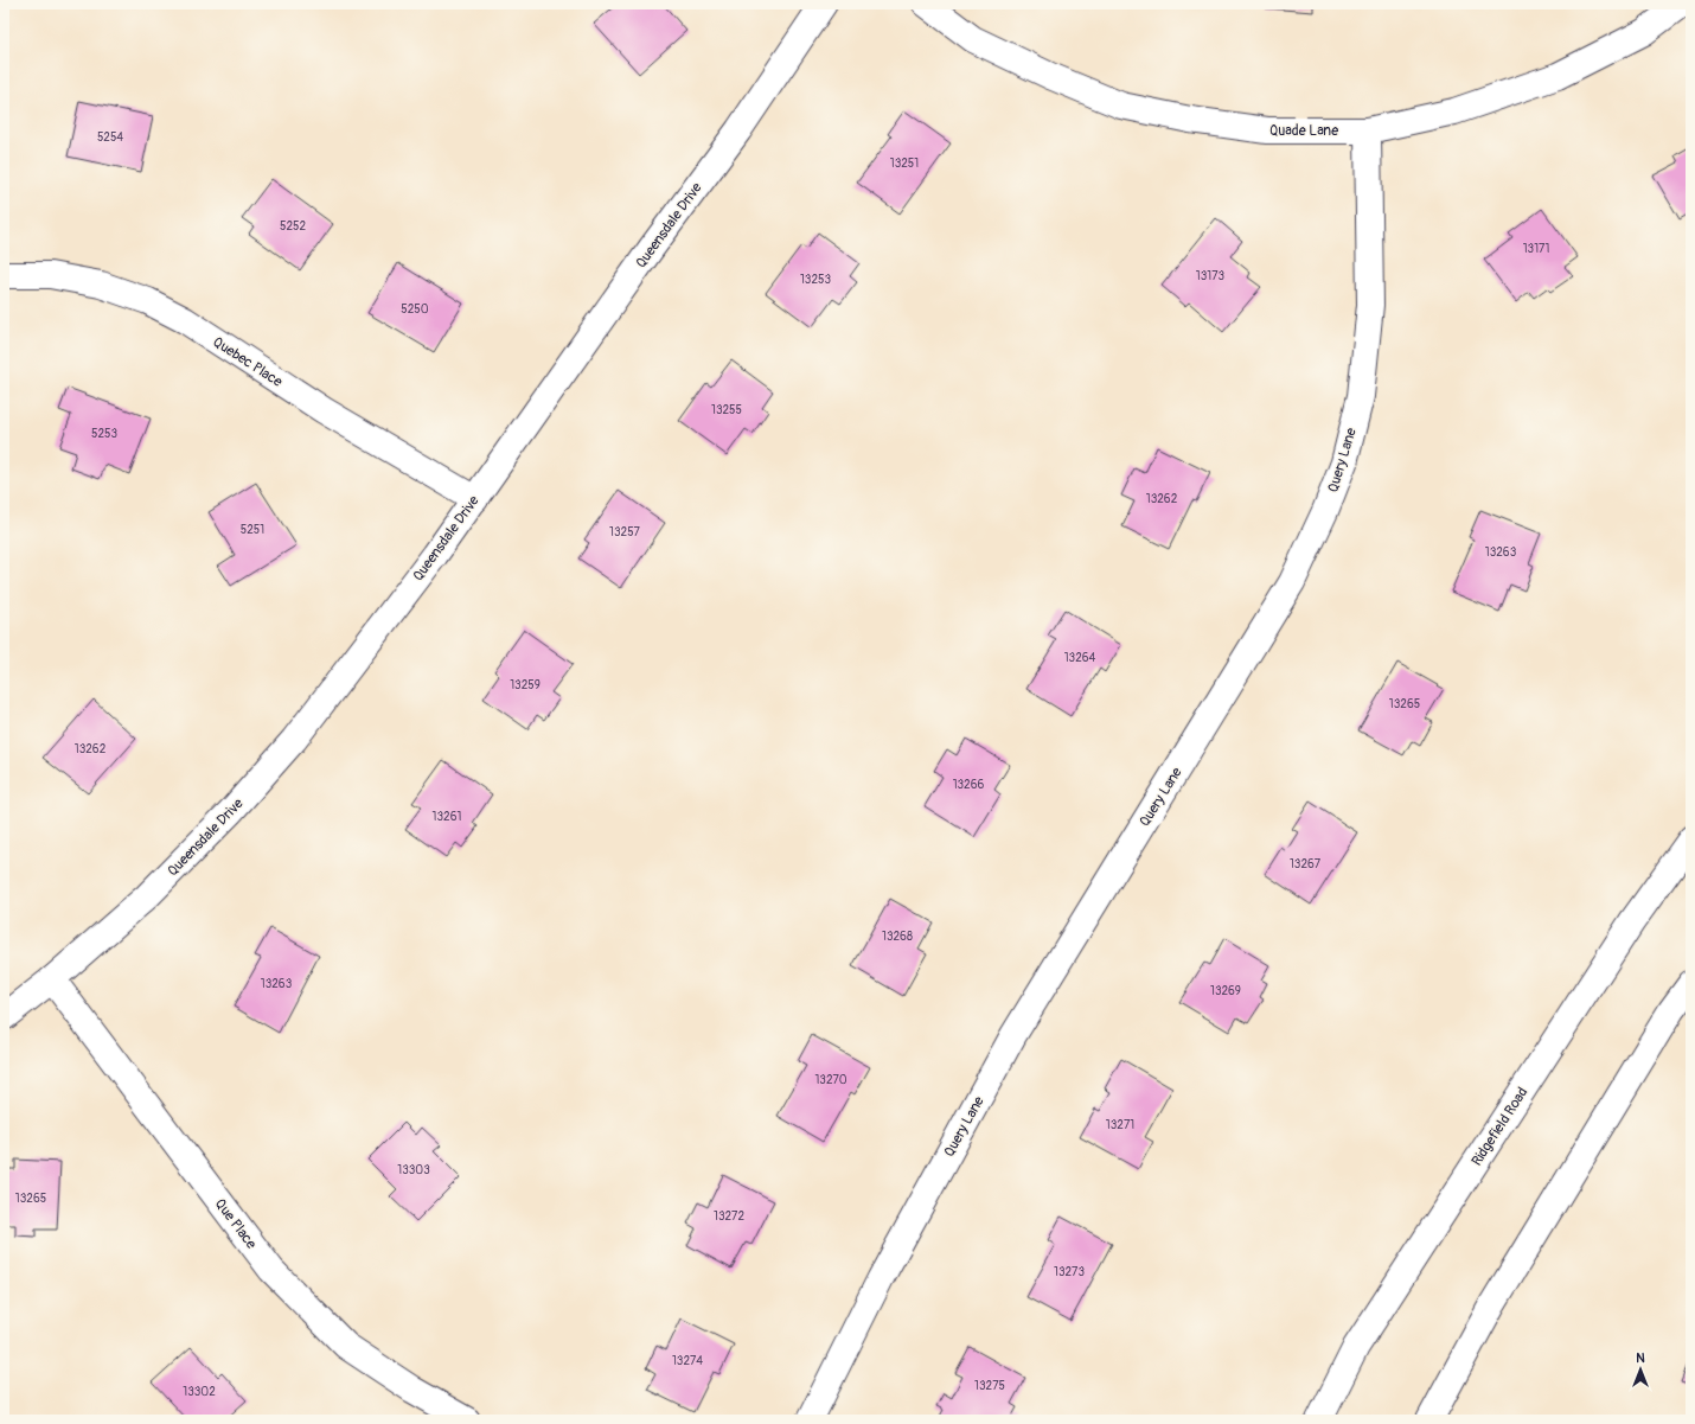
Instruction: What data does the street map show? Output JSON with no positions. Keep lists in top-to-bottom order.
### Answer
{
  "streets": {
    "street": [
      "Quade Lane",
      "Queensdale Drive",
      "Quebec Place",
      "Query Lane",
      "Ridgefield Road",
      "Que Place"
    ]
  },
  "crossings": [
    ["Quade Lane", "Query Lane"],
    ["Queensdale Drive", "Quebec Place"],
    ["Queensdale Drive", "Que Place"]
  ],
  "house_numbers": [
    "5254",
    "13251",
    "5252",
    "13171",
    "13173",
    "13253",
    "5250",
    "13255",
    "5253",
    "13262",
    "5251",
    "13257",
    "13263",
    "13264",
    "13259",
    "13265",
    "13262",
    "13266",
    "13261",
    "13267",
    "13268",
    "13263",
    "13269",
    "13270",
    "13271",
    "13303",
    "13265",
    "13272",
    "13273",
    "13274",
    "13275",
    "13302"
  ],
  "north": "top"
}
